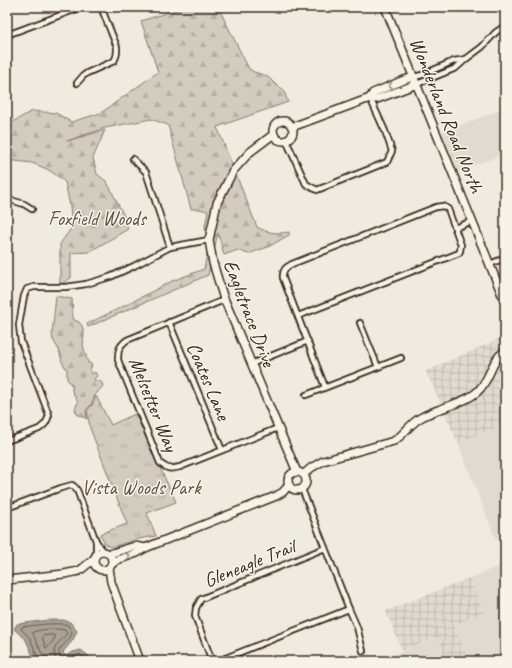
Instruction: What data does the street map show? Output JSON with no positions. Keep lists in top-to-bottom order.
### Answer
{
  "streets": {
    "street": [
      "Wonderland Road North",
      "Eagletrace Drive",
      "Coates Lane",
      "Melsetter Way",
      "Gleneagle Trail"
    ]
  },
  "crossings": [
    ["Eagletrace Drive", "Melsetter Way"],
    ["Coates Lane", "Melsetter Way"]
  ],
  "parks": ["Foxfield Woods", "Vista Woods Park"]
}
